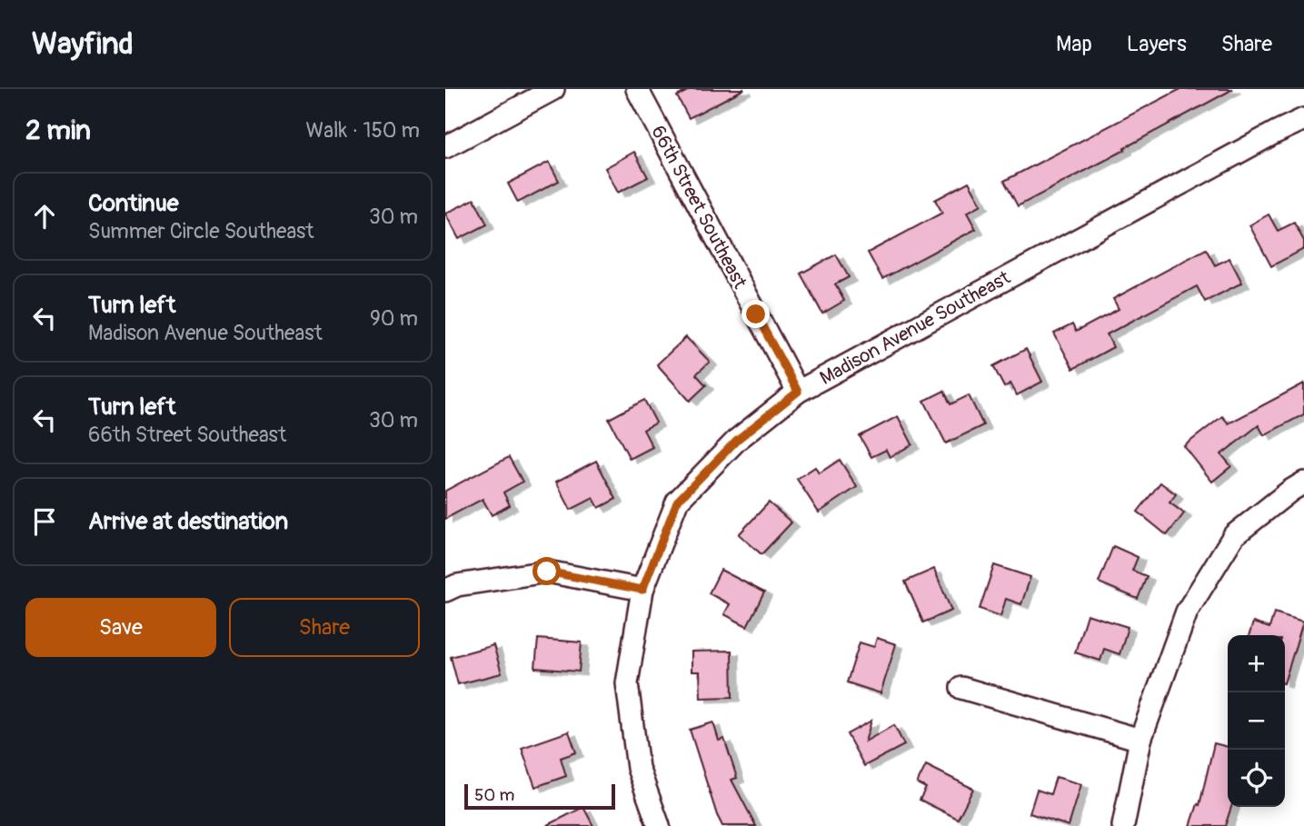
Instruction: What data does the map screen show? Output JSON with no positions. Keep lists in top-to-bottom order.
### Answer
{
  "streets": {
    "street": ["66th Street Southeast", "Madison Avenue Southeast"]
  },
  "crossings": [
    ["66th Street Southeast", "Madison Avenue Southeast"]
  ],
  "scale_bar": "50 m",
  "page": {
    "header": "Wayfind",
    "nav": ["Map", "Layers", "Share"],
    "heading": ["2 min", "Walk · 150 m"],
    "list": [
      ["Continue", "Summer Circle Southeast", "30 m"],
      ["Turn left", "Madison Avenue Southeast", "90 m"],
      ["Turn left", "66th Street Southeast", "30 m"],
      "Arrive at destination"
    ],
    "buttons": ["Save", "Share"],
    "map_buttons": ["+", "−"],
    "scale": "50 m"
  }
}
